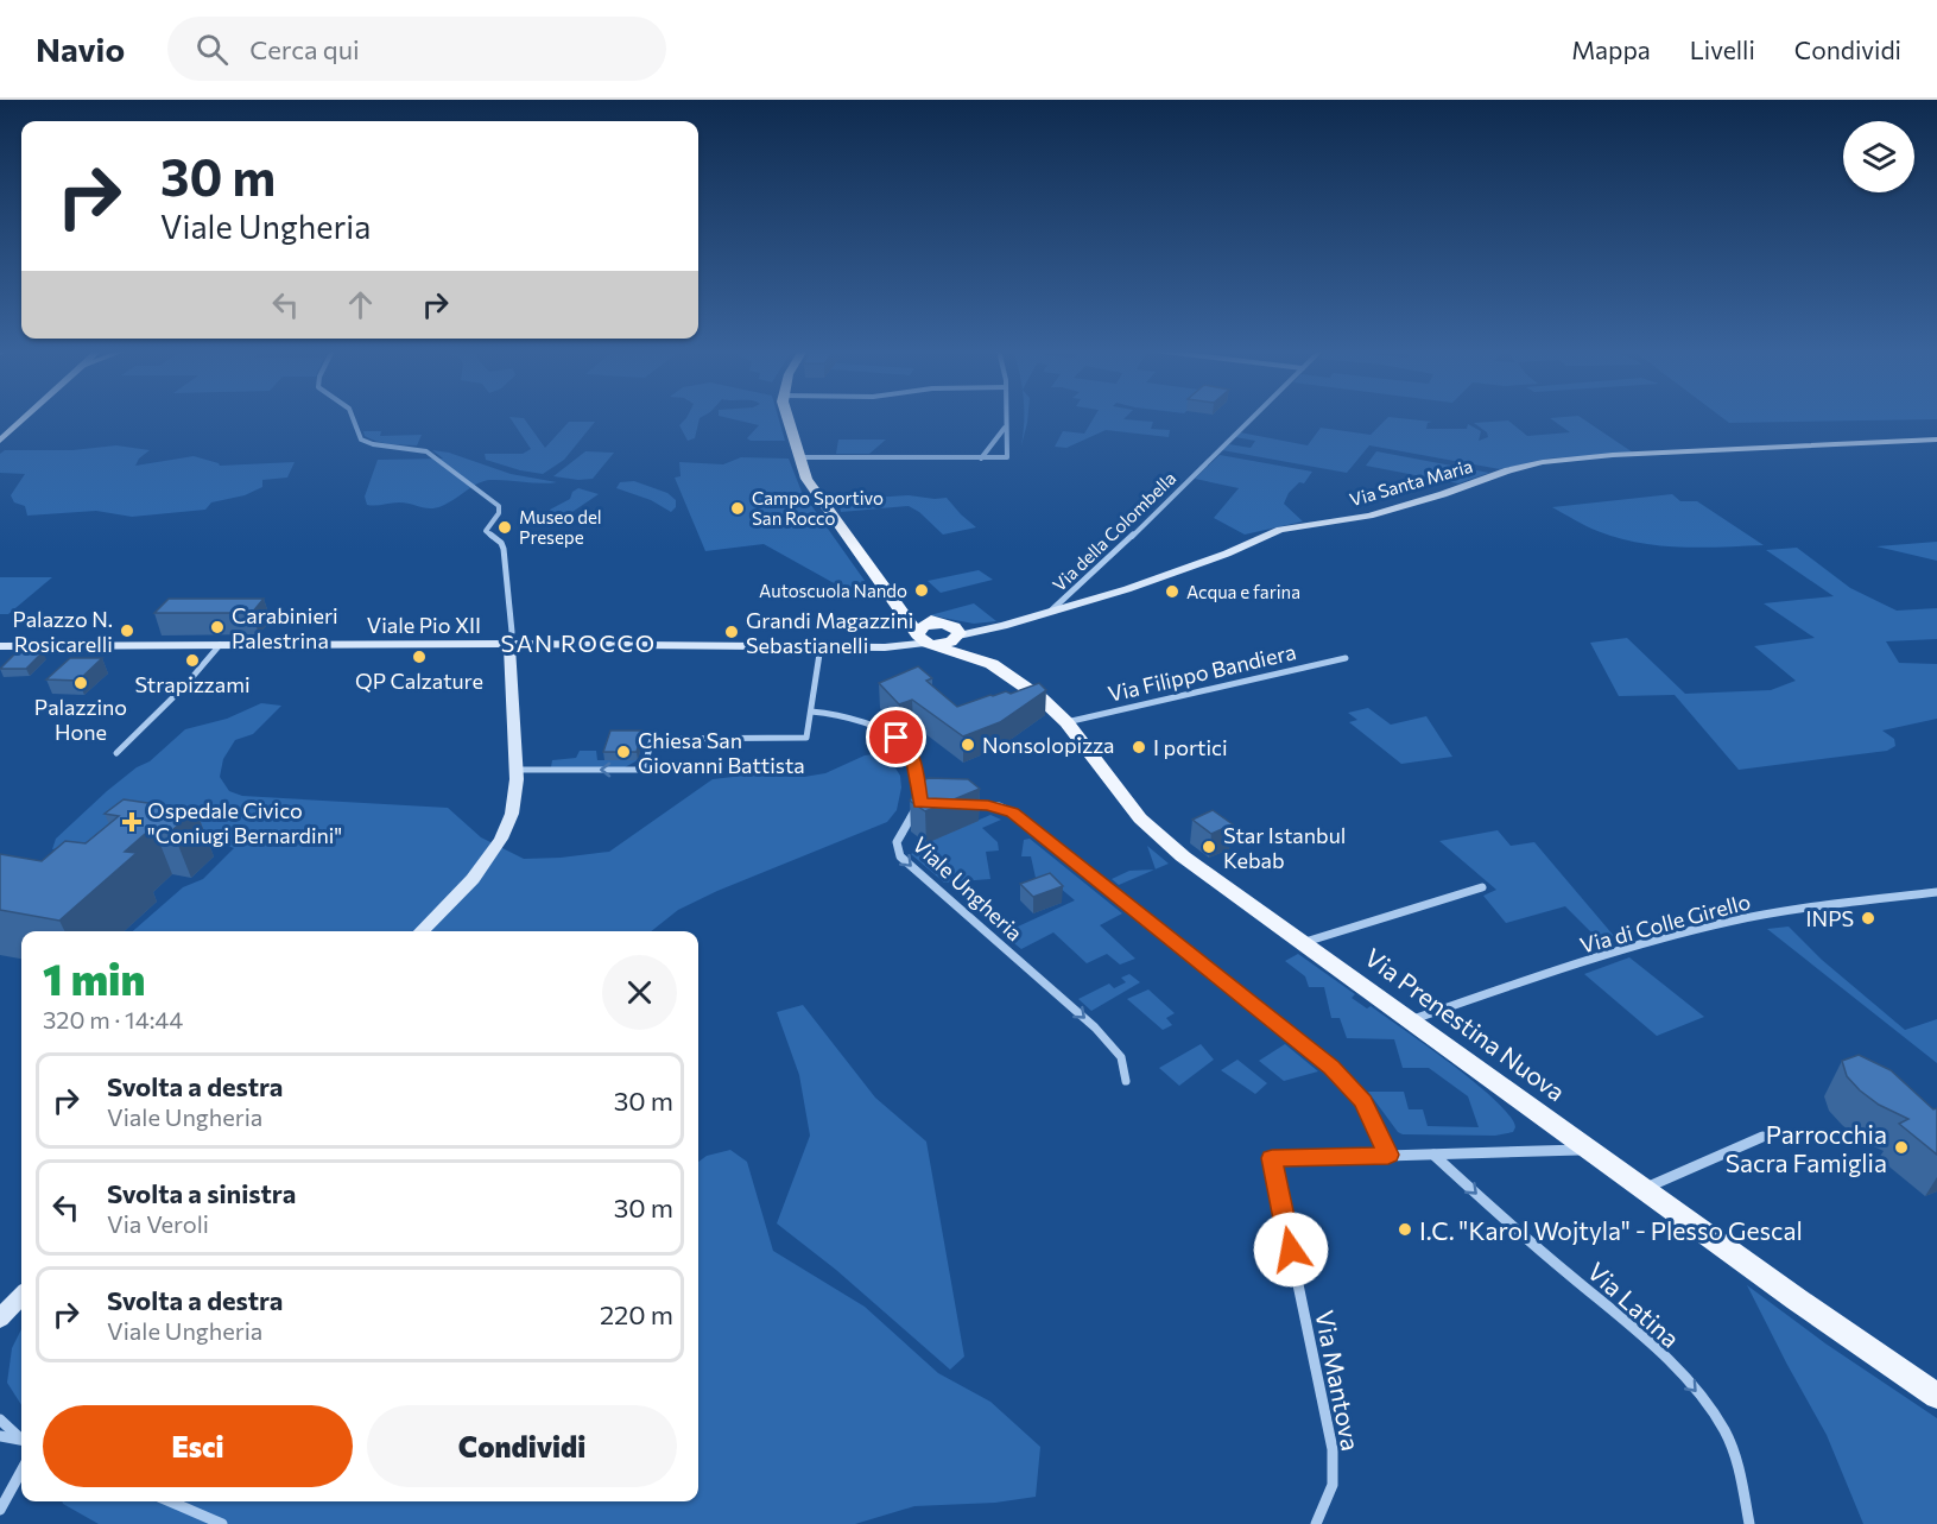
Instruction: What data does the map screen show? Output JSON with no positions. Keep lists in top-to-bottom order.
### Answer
{
  "streets": {
    "main road": ["Via Prenestina Nuova"],
    "street": [
      "Via Santa Maria",
      "Via della Colombella",
      "Viale Pio XII",
      "Via Filippo Bandiera",
      "Viale Ungheria",
      "Via di Colle Girello",
      "Via Latina",
      "Via Mantova"
    ]
  },
  "crossings": [
    ["Via Santa Maria", "Via della Colombella"],
    ["Via Santa Maria", "Via Prenestina Nuova"],
    ["Viale Pio XII", "Via Prenestina Nuova"],
    ["Via Filippo Bandiera", "Via Prenestina Nuova"],
    ["Via di Colle Girello", "Via Prenestina Nuova"]
  ],
  "one_way": ["Viale Ungheria", "Via Latina"],
  "districts": ["SAN ROCCO"],
  "places": {
    "other": [
      "Campo Sportivo San Rocco",
      "Museo del Presepe",
      "Autoscuola Nando",
      "Acqua e farina",
      "Carabinieri Palestrina",
      "Palazzo N. Rosicarelli",
      "Grandi Magazzini Sebastianelli",
      "QP Calzature",
      "Strapizzami",
      "Palazzino Hone",
      "Nonsolopizza",
      "I portici",
      "Chiesa San Giovanni Battista",
      "Star Istanbul Kebab",
      "INPS",
      "Parrocchia Sacra Famiglia",
      "I.C. \"Karol Wojtyla\" - Plesso Gescal"
    ],
    "health": ["Ospedale Civico \"Coniugi Bernardini\""]
  },
  "page": {
    "header": "Navio",
    "search": "Cerca qui",
    "nav": ["Mappa", "Livelli", "Condividi"],
    "turn": ["30 m", "Viale Ungheria"],
    "heading": ["1 min", "320 m · 14:44"],
    "list": [
      {
        "name": "Svolta a destra",
        "note": "Viale Ungheria",
        "value": "30 m"
      },
      {
        "name": "Svolta a sinistra",
        "note": "Via Veroli",
        "value": "30 m"
      },
      {
        "name": "Svolta a destra",
        "note": "Viale Ungheria",
        "value": "220 m"
      }
    ],
    "buttons": ["Esci", "Condividi"]
  }
}
